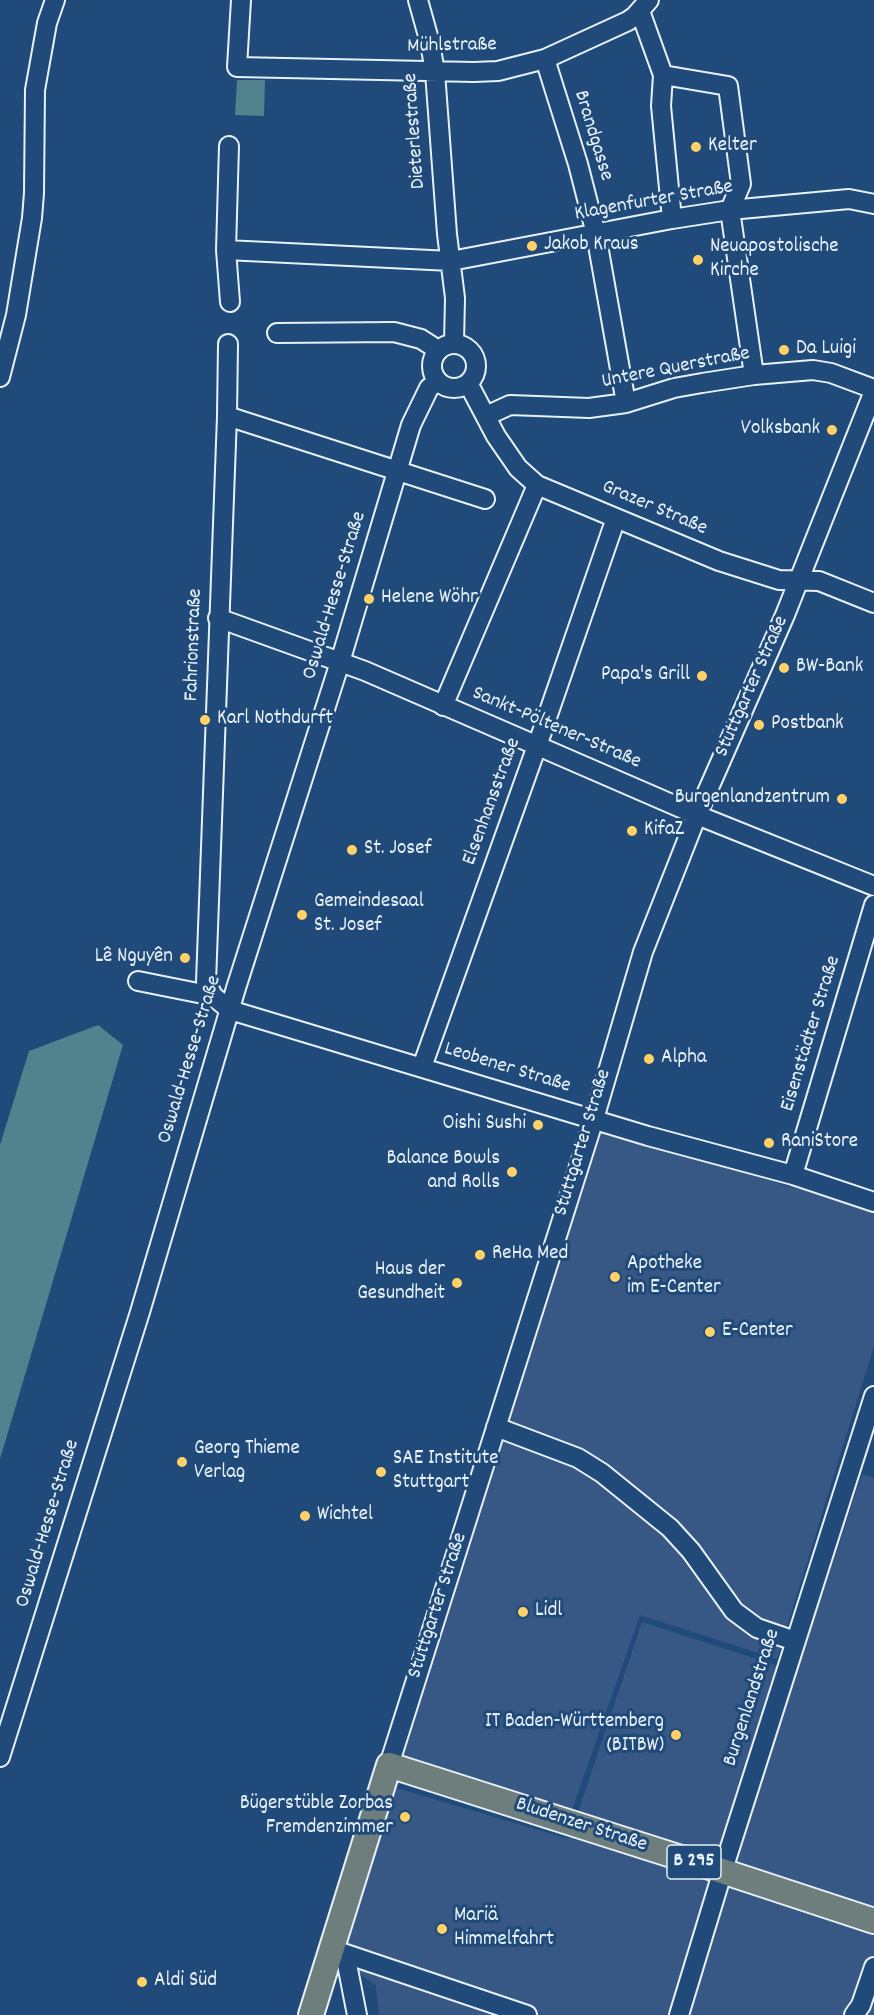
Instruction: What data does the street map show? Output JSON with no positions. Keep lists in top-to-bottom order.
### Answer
{
  "streets": {
    "main road": ["Stuttgarter Straße", "Bludenzer Straße", "B 295"],
    "street": [
      "Mühlstraße",
      "Dieterlestraße",
      "Brandgasse",
      "Klagenfurter Straße",
      "Untere Querstraße",
      "Grazer Straße",
      "Oswald-Hesse-Straße",
      "Fahrionstraße",
      "Sankt-Pöltener-Straße",
      "Elsenhansstraße",
      "Eisenstädter Straße",
      "Leobener Straße",
      "Burgenlandstraße"
    ]
  },
  "crossings": [
    ["Mühlstraße", "Dieterlestraße"],
    ["Mühlstraße", "Brandgasse"],
    ["Dieterlestraße", "Klagenfurter Straße"],
    ["Brandgasse", "Klagenfurter Straße"],
    ["Brandgasse", "Untere Querstraße"],
    ["Untere Querstraße", "Grazer Straße"],
    ["Untere Querstraße", "Stuttgarter Straße"],
    ["Grazer Straße", "Oswald-Hesse-Straße"],
    ["Grazer Straße", "Stuttgarter Straße"],
    ["Grazer Straße", "Elsenhansstraße"],
    ["Oswald-Hesse-Straße", "Sankt-Pöltener-Straße"],
    ["Oswald-Hesse-Straße", "Leobener Straße"],
    ["Fahrionstraße", "Sankt-Pöltener-Straße"],
    ["Stuttgarter Straße", "Sankt-Pöltener-Straße"],
    ["Stuttgarter Straße", "Leobener Straße"],
    ["Stuttgarter Straße", "Bludenzer Straße"],
    ["Sankt-Pöltener-Straße", "Elsenhansstraße"],
    ["Elsenhansstraße", "Leobener Straße"],
    ["Eisenstädter Straße", "Leobener Straße"],
    ["Burgenlandstraße", "Bludenzer Straße"]
  ],
  "places": [
    "Kelter",
    "Jakob Kraus",
    "Neuapostolische Kirche",
    "Da Luigi",
    "Volksbank",
    "Helene Wöhr",
    "BW-Bank",
    "Papa's Grill",
    "Karl Nothdurft",
    "Postbank",
    "Burgenlandzentrum",
    "KifaZ",
    "St. Josef",
    "Gemeindesaal St. Josef",
    "Lê Nguyên",
    "Alpha",
    "Oishi Sushi",
    "RaniStore",
    "Balance Bowls and Rolls",
    "ReHa Med",
    "Apotheke im E-Center",
    "Haus der Gesundheit",
    "E-Center",
    "Georg Thieme Verlag",
    "SAE Institute Stuttgart",
    "Wichtel",
    "Lidl",
    "IT Baden-Württemberg (BITBW)",
    "Bügerstüble Zorbas Fremdenzimmer",
    "Mariä Himmelfahrt",
    "Aldi Süd"
  ]
}
